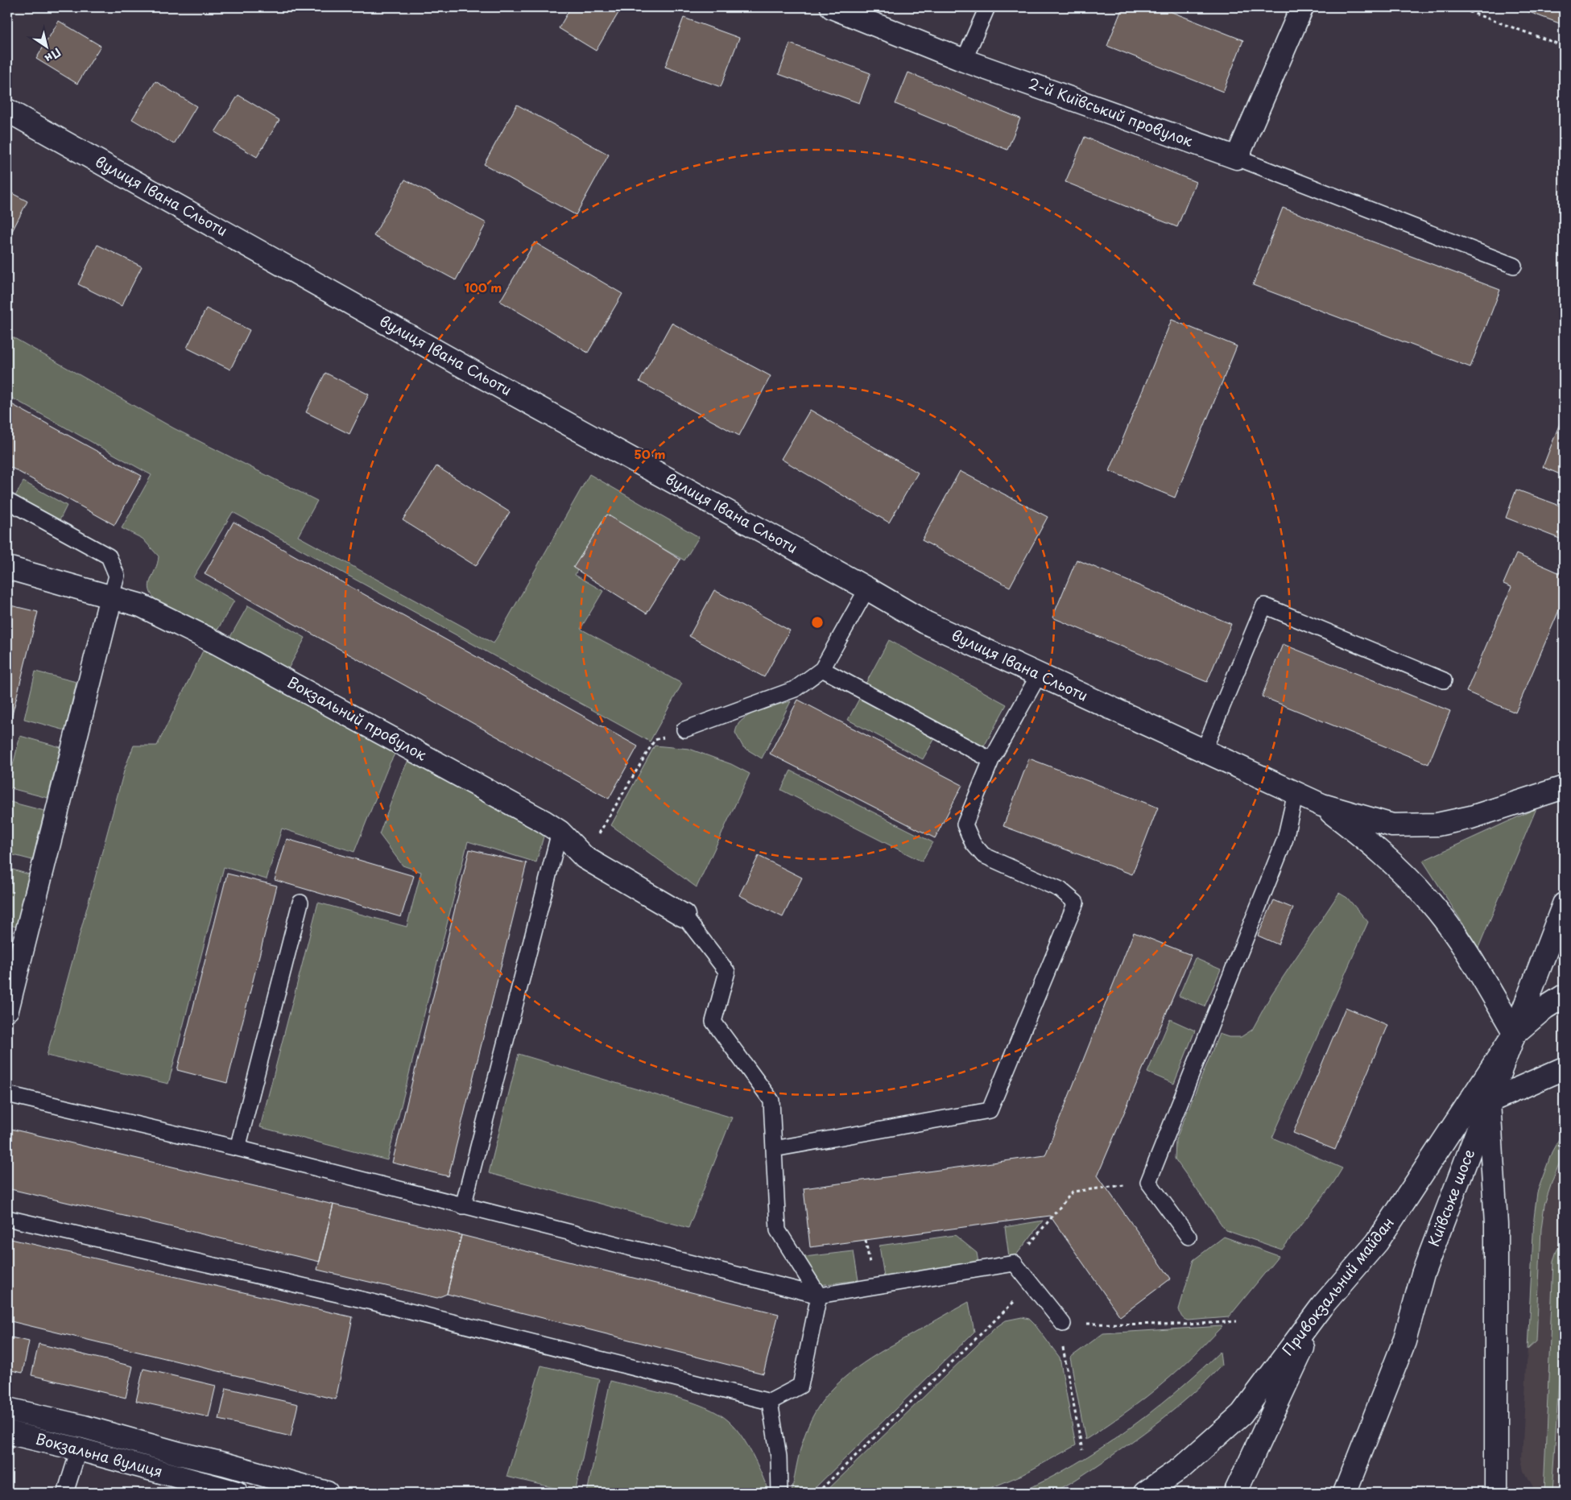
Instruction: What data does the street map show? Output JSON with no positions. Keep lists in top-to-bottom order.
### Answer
{
  "streets": {
    "street": [
      "2-й Київський провулок",
      "вулиця Івана Сльоти",
      "Вокзальний провулок",
      "Київське шосе",
      "Привокзальний майдан",
      "Вокзальна вулиця"
    ]
  },
  "crossings": [
    ["вулиця Івана Сльоти", "Київське шосе"],
    ["вулиця Івана Сльоти", "Привокзальний майдан"],
    ["Київське шосе", "Привокзальний майдан"]
  ],
  "north": "bottom right",
  "rings": ["100 m", "50 m"]
}
